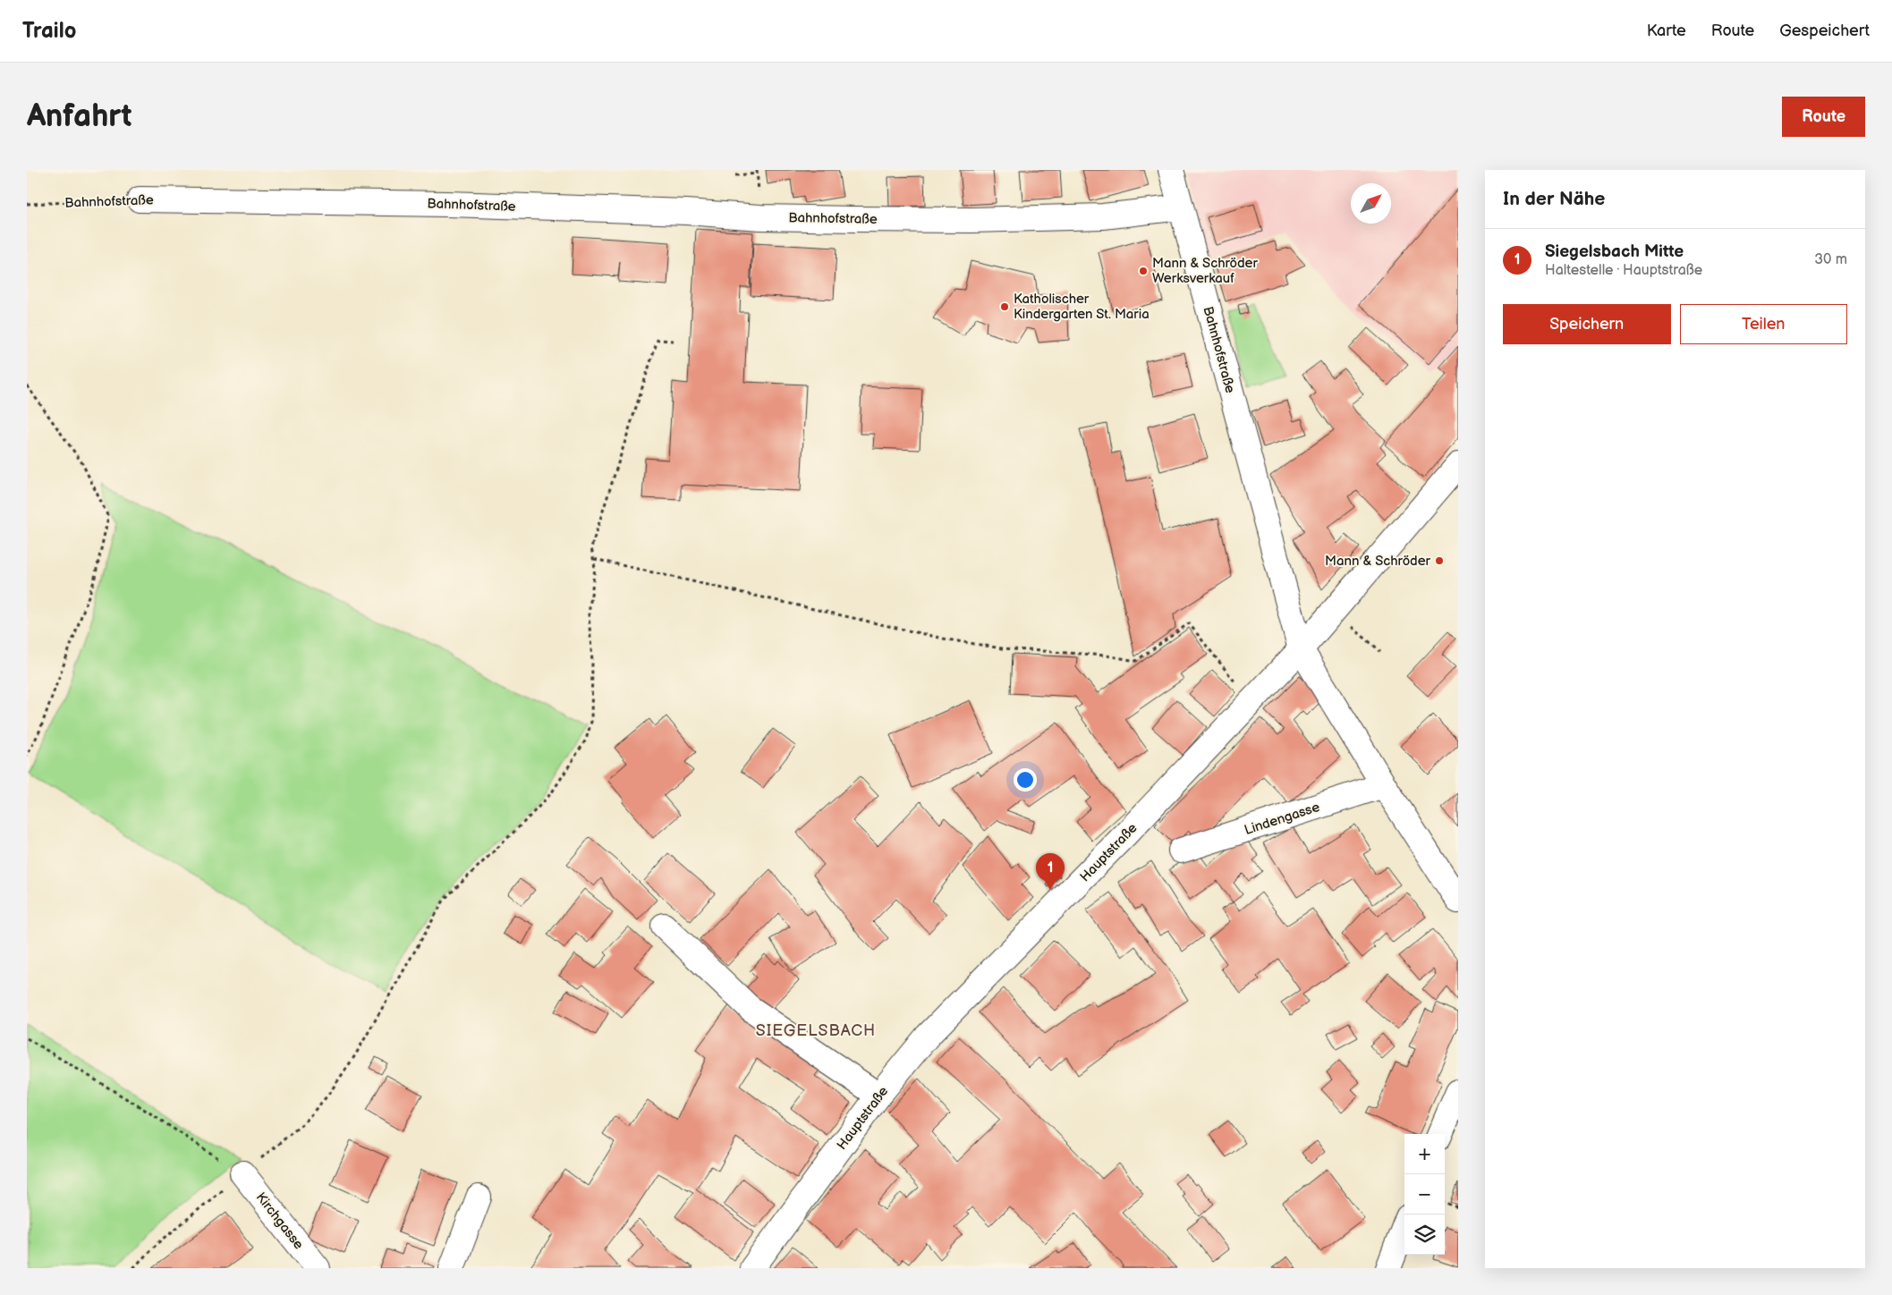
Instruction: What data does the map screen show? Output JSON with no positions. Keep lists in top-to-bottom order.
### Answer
{
  "streets": {
    "street": [
      "Bahnhofstraße",
      "Lindengasse",
      "Hauptstraße",
      "Kirchgasse"
    ]
  },
  "crossings": [
    ["Bahnhofstraße", "Hauptstraße"]
  ],
  "districts": ["SIEGELSBACH"],
  "places": ["Mann & Schröder Werksverkauf", "Katholischer Kindergarten St. Maria", "Mann & Schröder"],
  "north": "top right",
  "page": {
    "header": "Trailo",
    "nav": ["Karte", "Route", "Gespeichert"],
    "buttons": [
      "Route",
      ["Speichern", "Teilen"]
    ],
    "title": "Anfahrt",
    "heading": "In der Nähe",
    "list": [
      {
        "mark": "1",
        "name": "Siegelsbach Mitte",
        "note": "Haltestelle · Hauptstraße",
        "value": "30 m"
      }
    ],
    "pins": "1",
    "map_buttons": ["+", "−"]
  }
}
